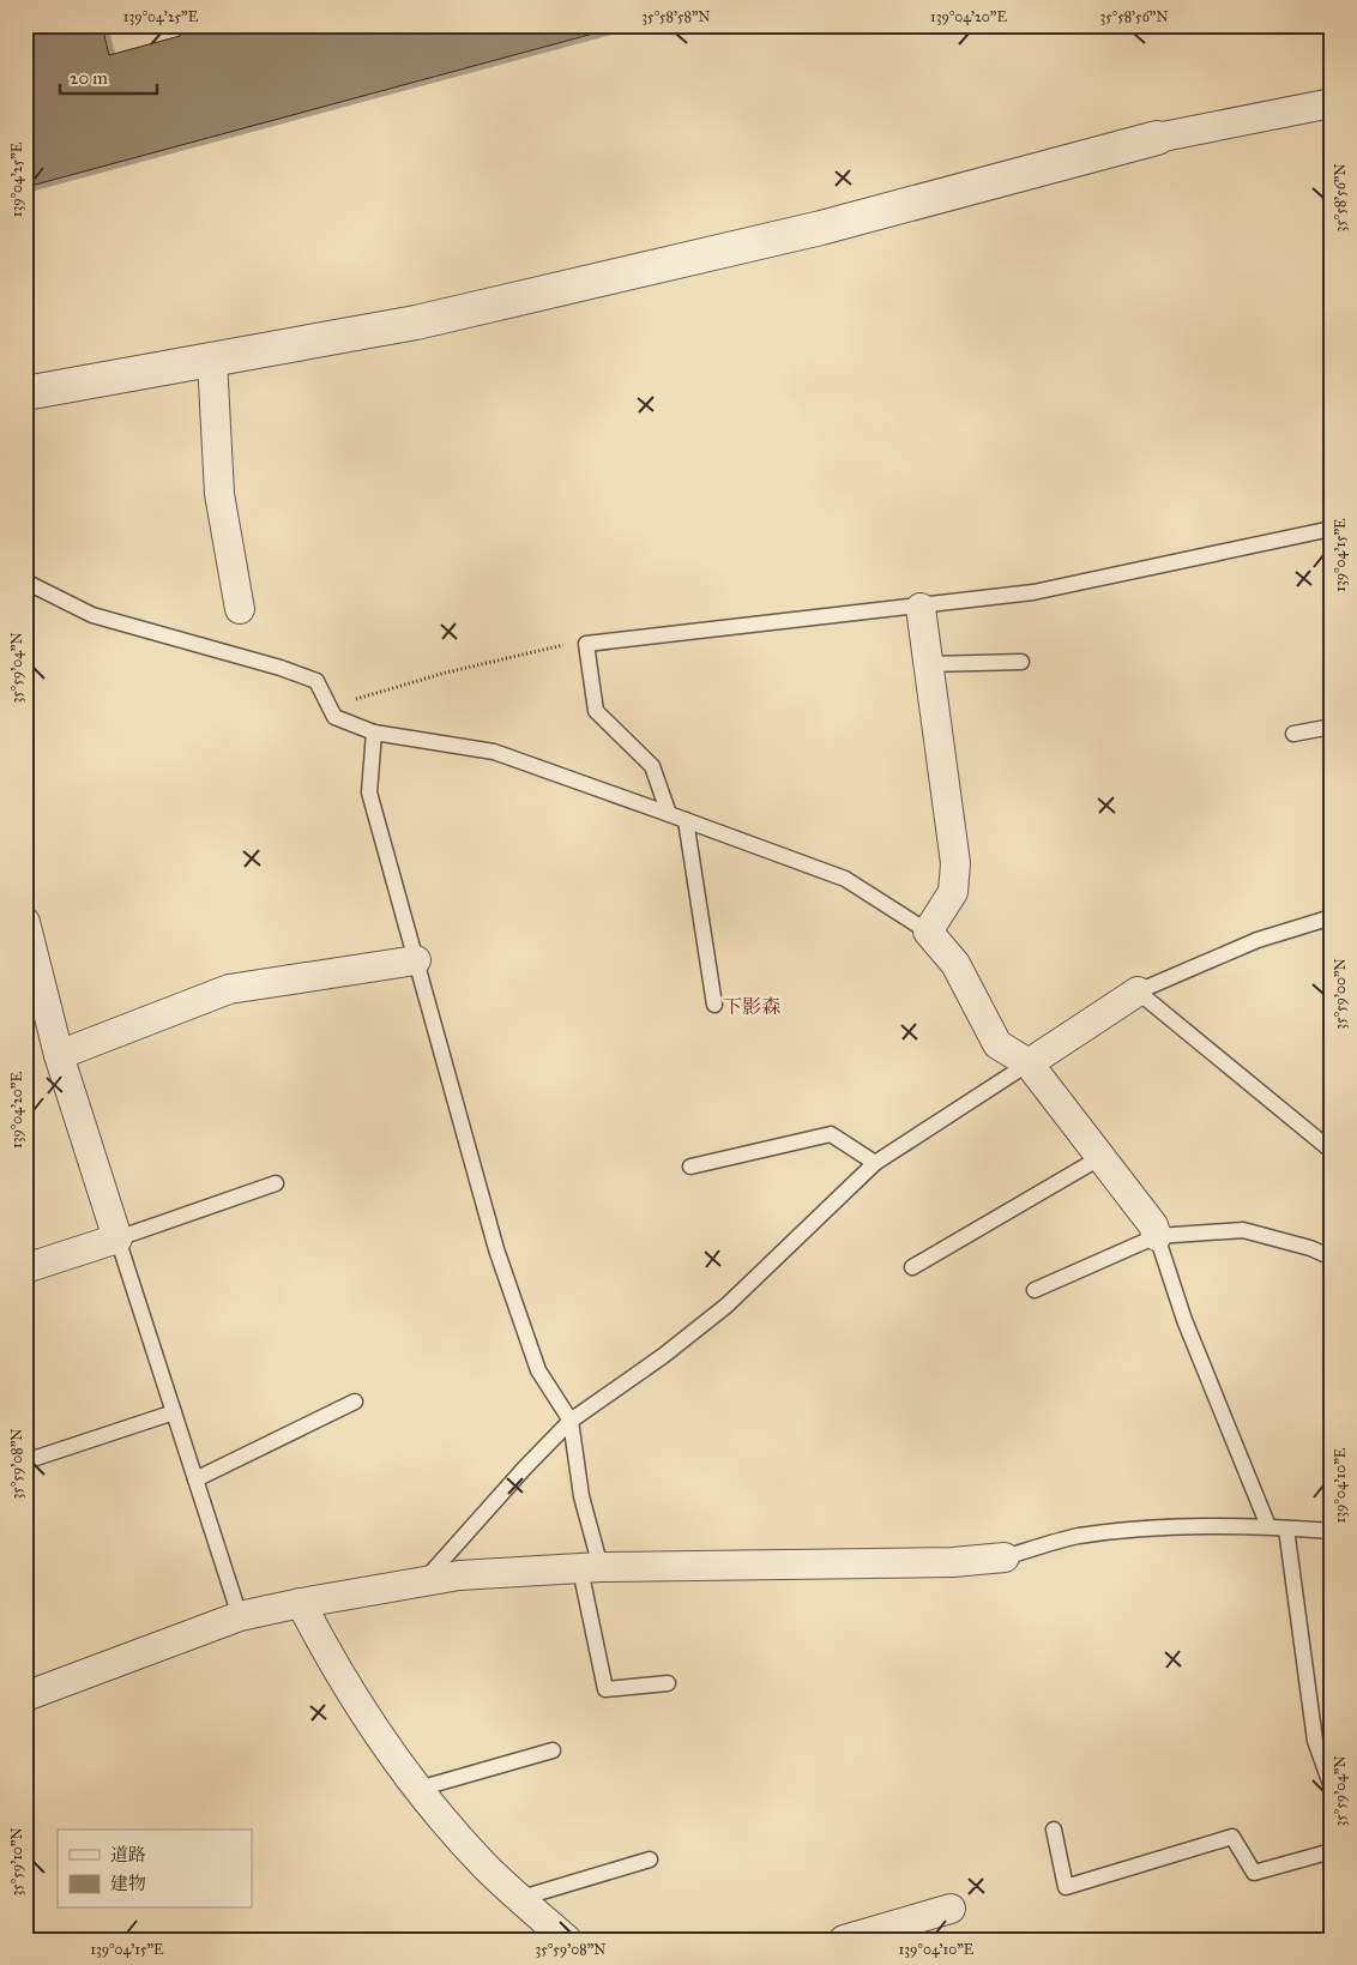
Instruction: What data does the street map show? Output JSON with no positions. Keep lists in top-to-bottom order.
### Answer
{
  "districts": ["下影森"],
  "legend": ["道路", "建物"],
  "scale_bar": "20 m",
  "coordinates": [
    "139°04'25\"E",
    "35°58'58\"N",
    "139°04'20\"E",
    "35°58'56\"N",
    "139°04'15\"E",
    "35°59'04\"N",
    "35°59'00\"N",
    "35°59'08\"N",
    "139°04'10\"E",
    "35°59'10\"N"
  ]
}
